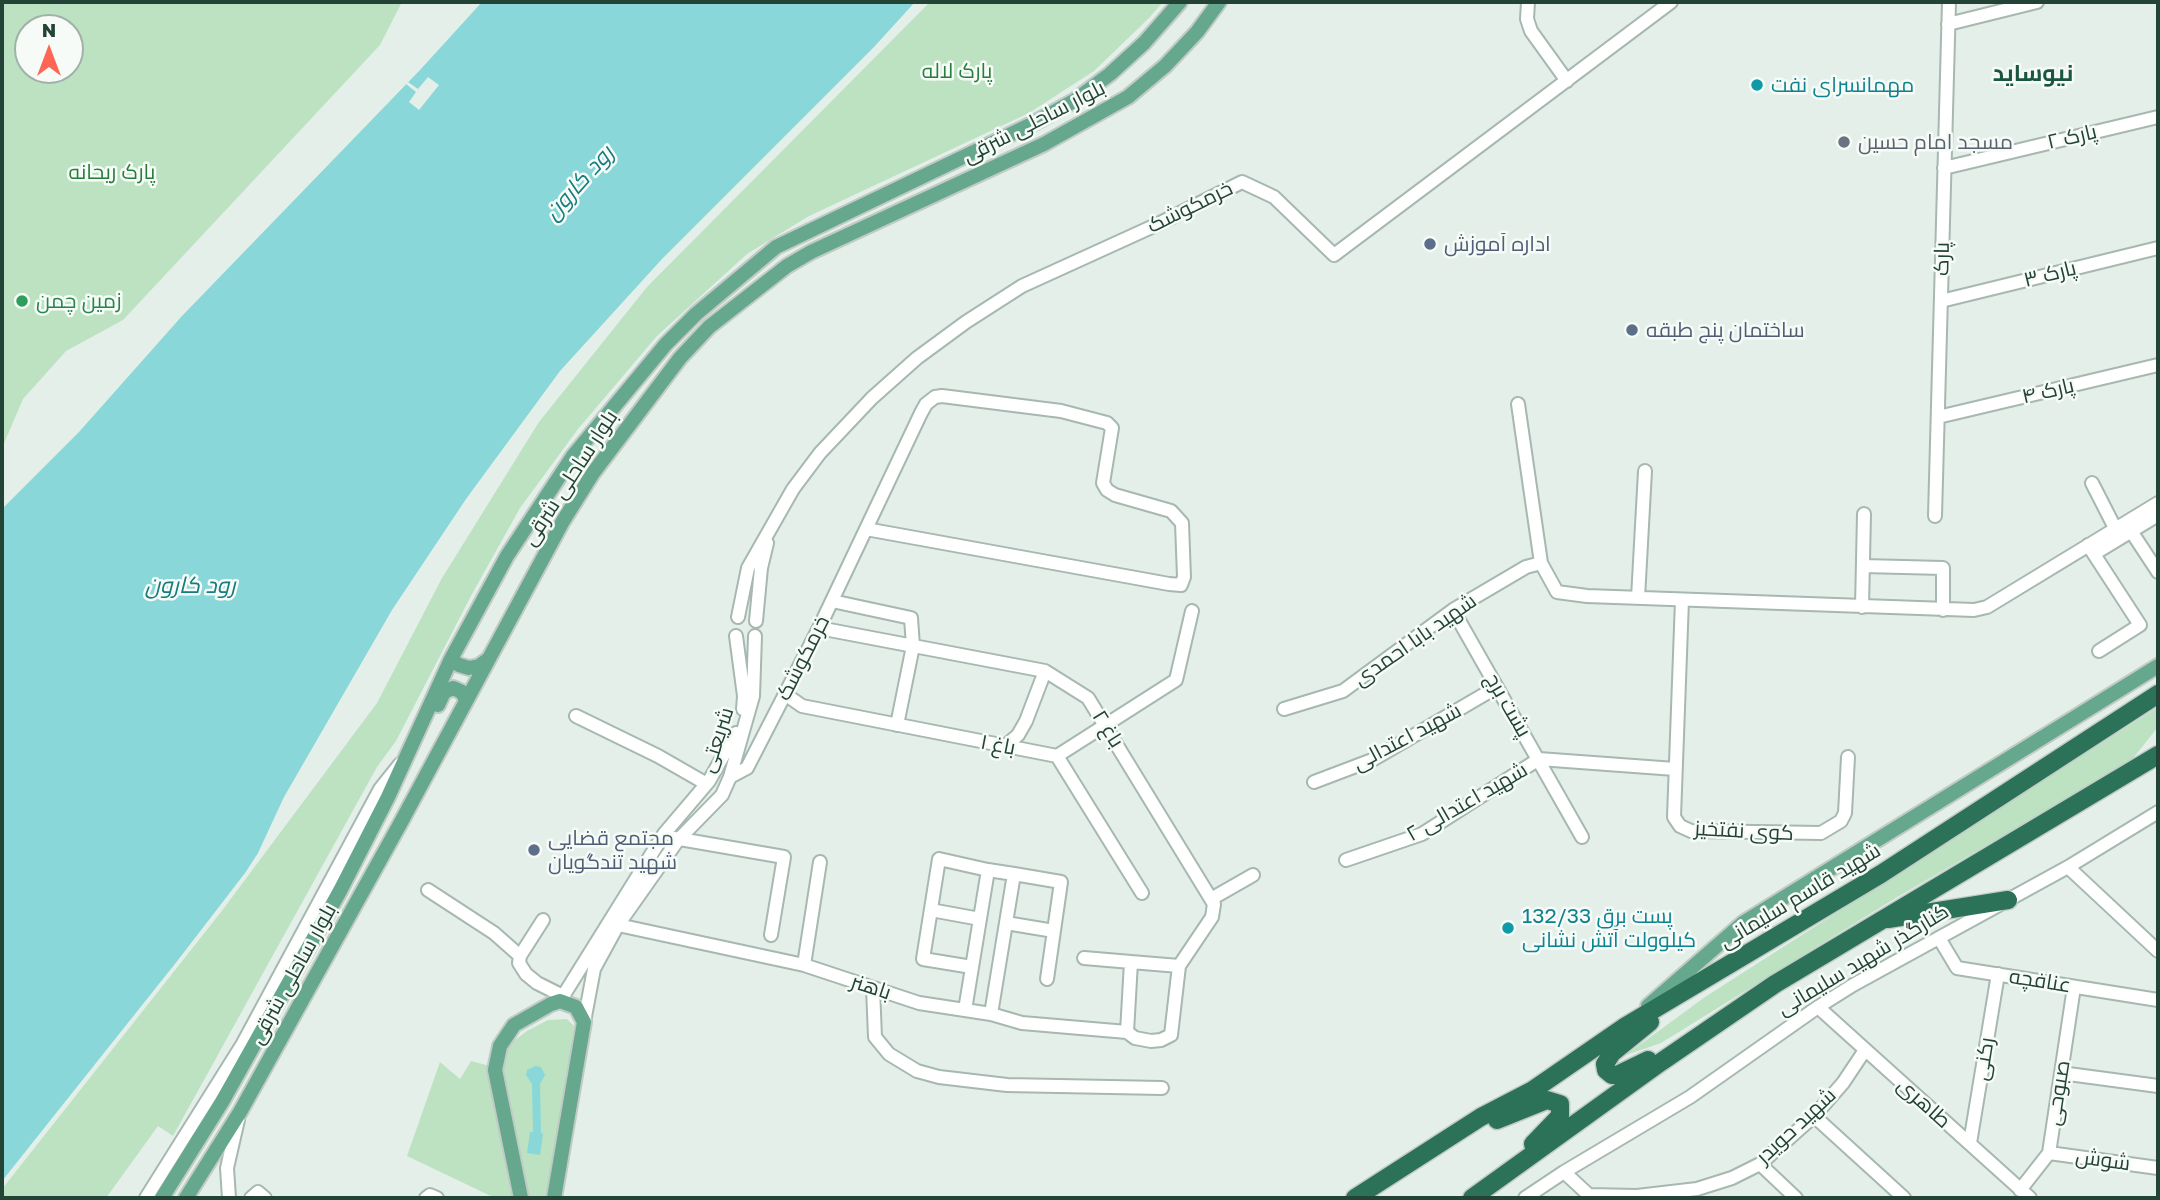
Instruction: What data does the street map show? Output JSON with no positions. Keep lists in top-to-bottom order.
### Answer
{
  "streets": {
    "highway": ["شهید قاسم سلیمانی"],
    "main road": ["بلوار ساحلی شرقی", "شریعتی"],
    "street": [
      "پارک ۲",
      "خرمکوشک",
      "پارک",
      "پارک ۳",
      "پارک ۴",
      "شهید بابا احمدی",
      "پشت برج",
      "باغ ۲",
      "شهید اعتدالی",
      "باغ ۱",
      "شهید اعتدالی ۲",
      "کوی نفتخیز",
      "کنارگذر شهید سلیمانی",
      "عنافچه",
      "باهنر",
      "رکنی",
      "صبوحی",
      "طاهری",
      "شهید حویدر",
      "شوش"
    ]
  },
  "crossings": [
    ["پارک ۲", "پارک"],
    ["خرمکوشک", "باغ ۲"],
    ["خرمکوشک", "شریعتی"],
    ["خرمکوشک", "باغ ۱"],
    ["پارک", "پارک ۳"],
    ["پارک", "پارک ۴"],
    ["شهید بابا احمدی", "پشت برج"],
    ["پشت برج", "شهید اعتدالی"],
    ["پشت برج", "شهید اعتدالی ۲"],
    ["شریعتی", "باهنر"],
    ["شهید اعتدالی ۲", "کوی نفتخیز"],
    ["کنارگذر شهید سلیمانی", "عنافچه"],
    ["کنارگذر شهید سلیمانی", "طاهری"],
    ["عنافچه", "رکنی"],
    ["عنافچه", "صبوحی"],
    ["رکنی", "طاهری"],
    ["صبوحی", "طاهری"],
    ["صبوحی", "شوش"],
    ["طاهری", "شهید حویدر"]
  ],
  "districts": ["نیوساید"],
  "water": ["رود کارون"],
  "parks": ["پارک لاله", "پارک ریحانه"],
  "places": [
    "مهمانسرای نفت",
    "مسجد امام حسین",
    "اداره آموزش",
    "زمین چمن",
    "ساختمان پنج طبقه",
    "مجتمع قضایی شهید تندگویان",
    "پست برق 132/33 کیلوولت آتش نشانی"
  ],
  "north": "top"
}
